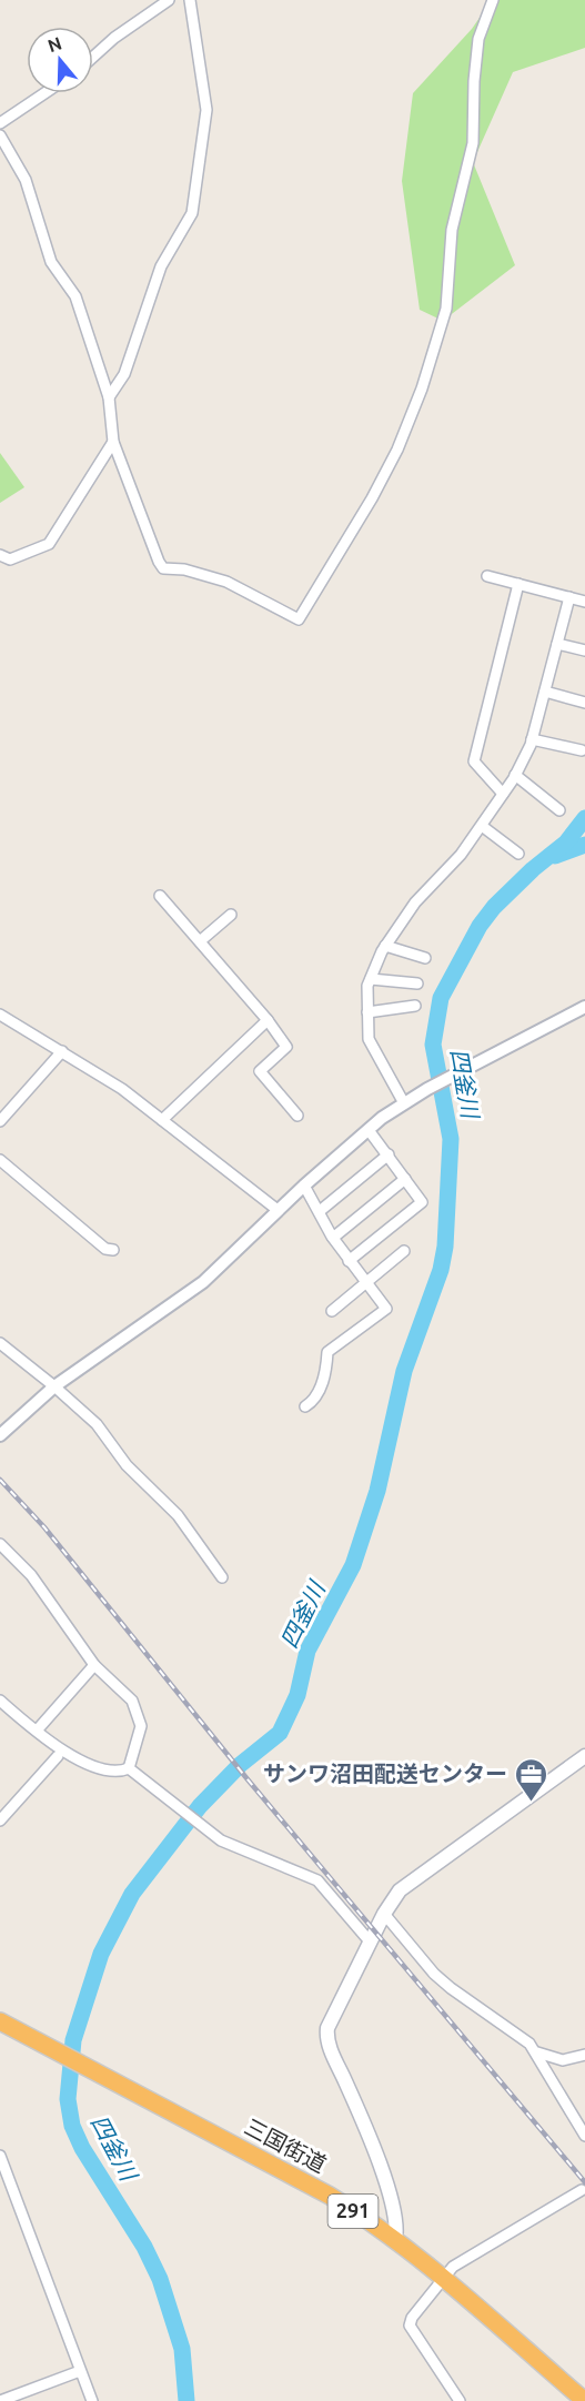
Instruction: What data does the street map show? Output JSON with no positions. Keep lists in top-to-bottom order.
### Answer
{
  "streets": {
    "highway": ["三国街道", "291"]
  },
  "water": ["四釜川"],
  "places": {
    "office": ["サンワ沼田配送センター"]
  },
  "north": "top"
}
